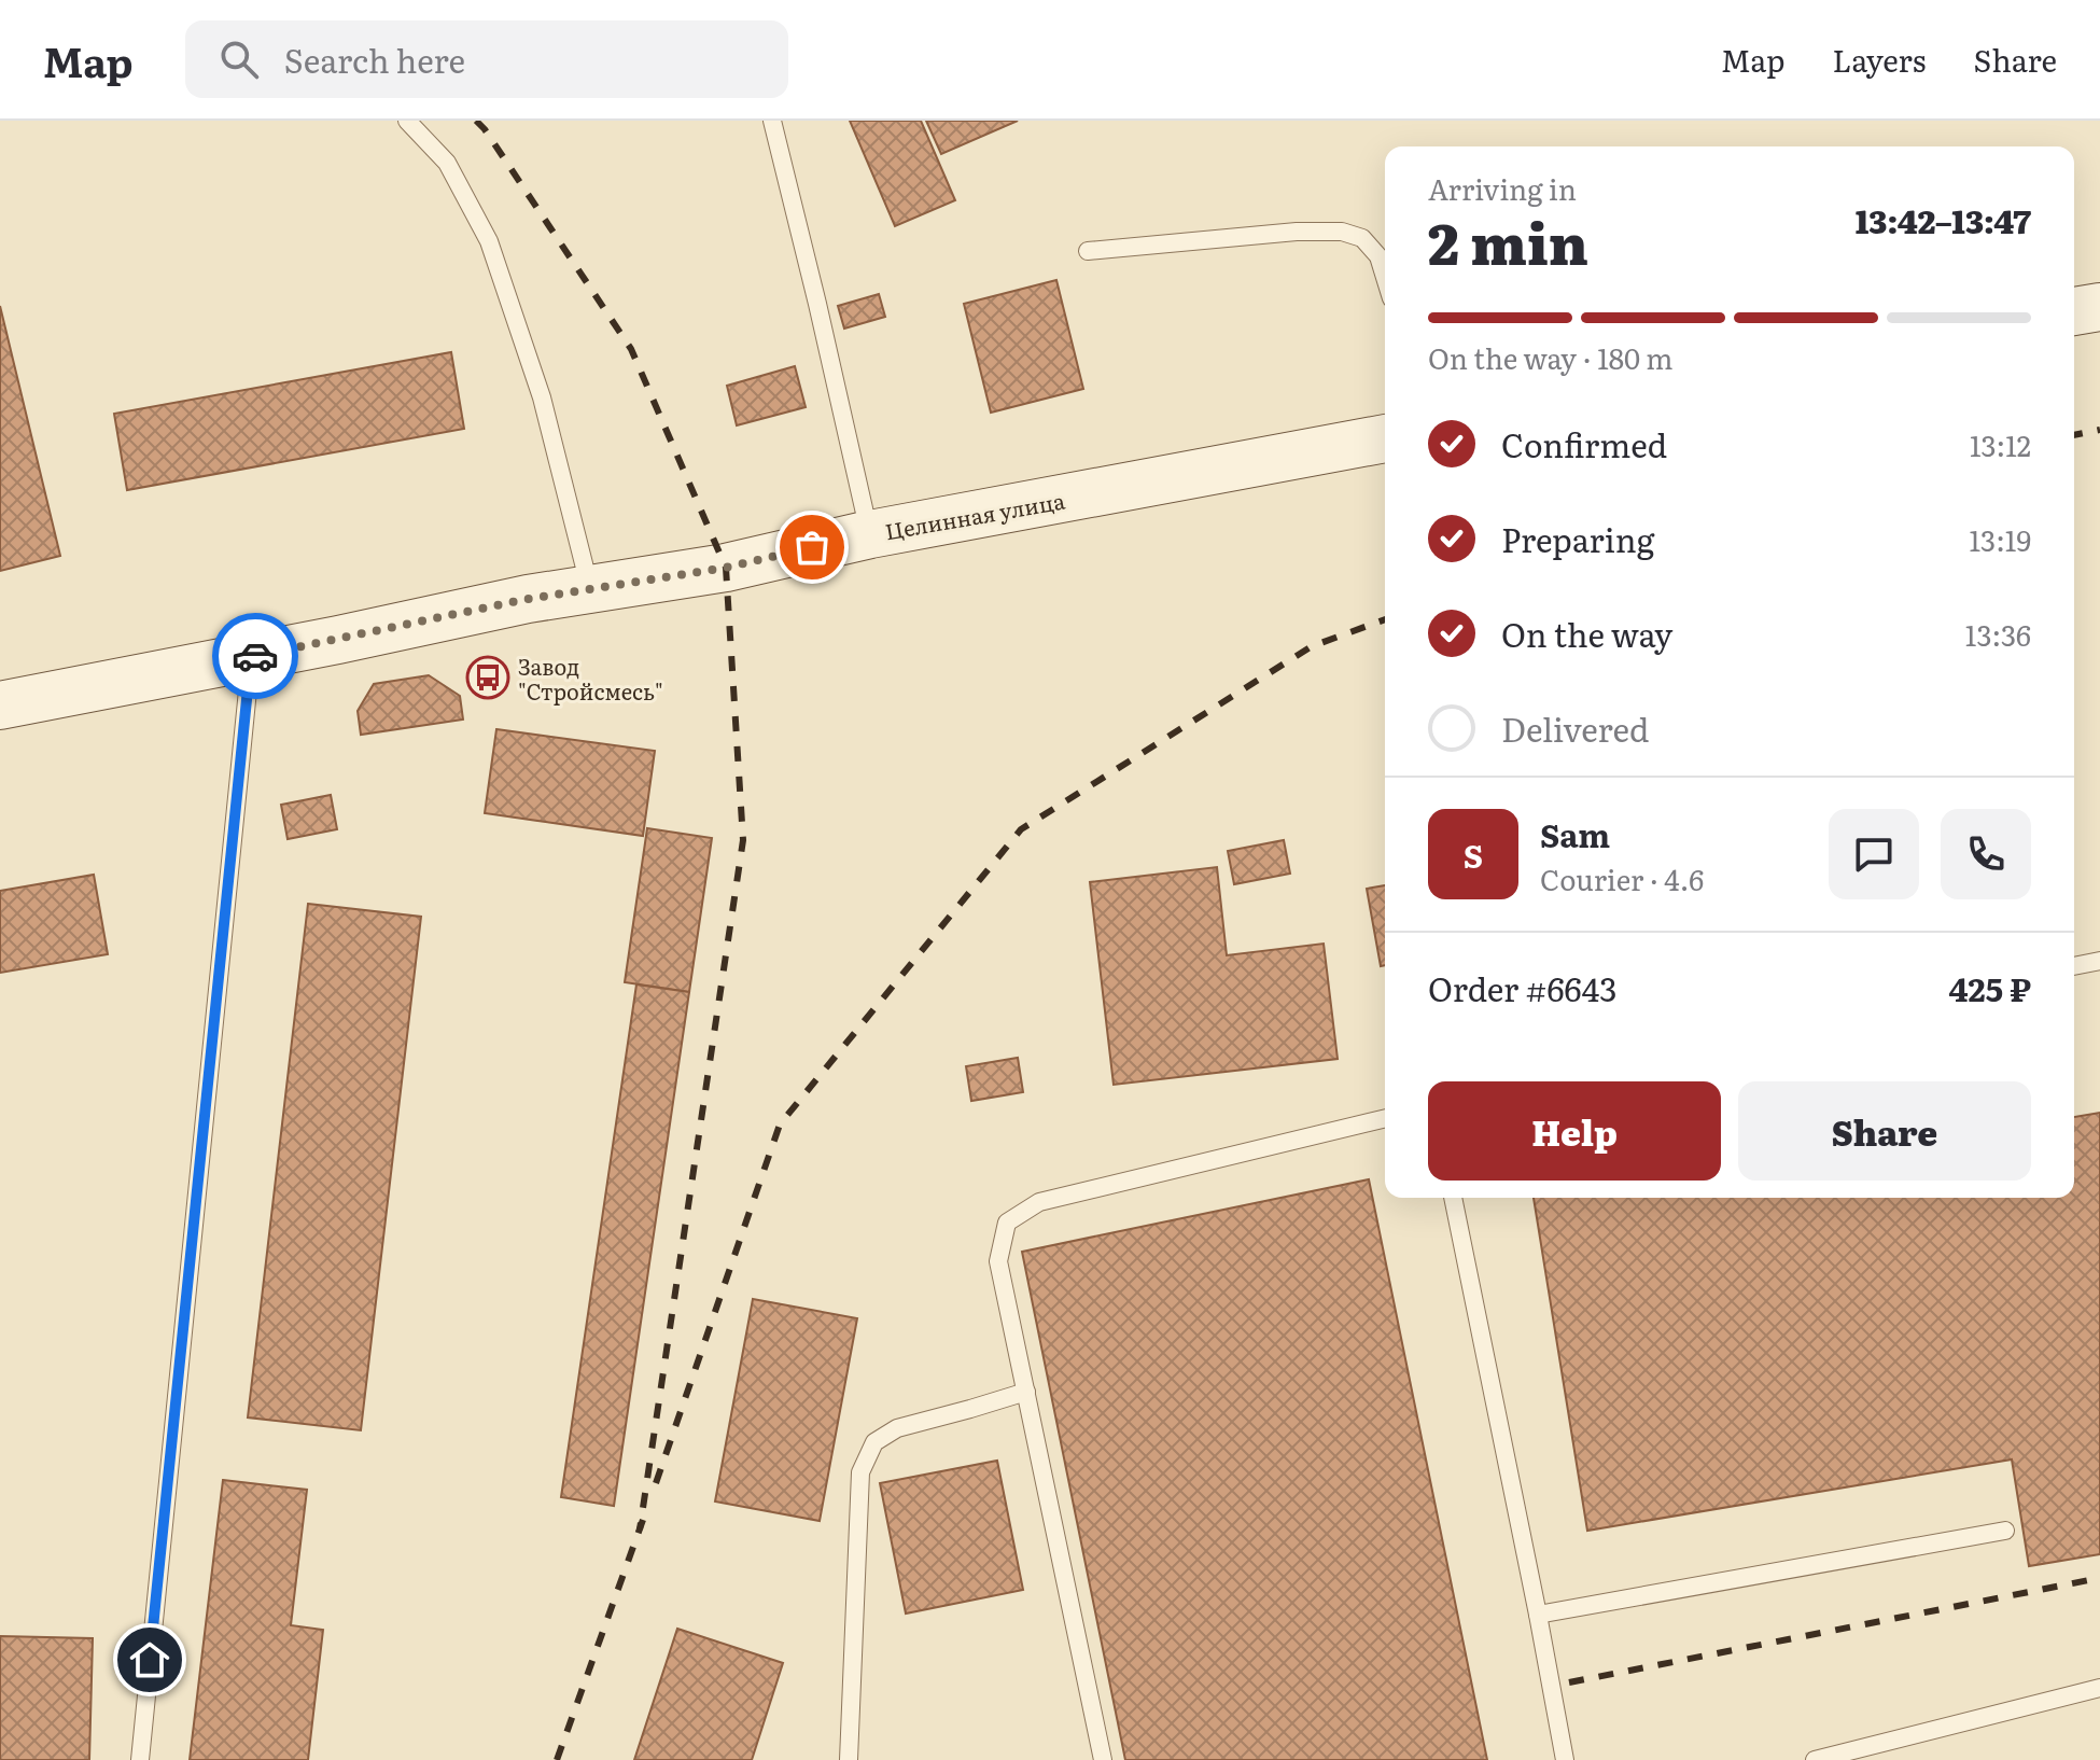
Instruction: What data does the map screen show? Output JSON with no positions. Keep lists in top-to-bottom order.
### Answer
{
  "streets": {
    "street": ["Целинная улица"]
  },
  "places": {
    "bus stop": ["Завод \"Стройсмесь\""]
  },
  "page": {
    "header": "Map",
    "search": "Search here",
    "nav": ["Map", "Layers", "Share"],
    "heading": ["2 min", "Arriving in", "13:42–13:47"],
    "panel": [
      "Sam",
      "Courier · 4.6",
      "Order #6643",
      "425 ₽"
    ],
    "bar": "On the way · 180 m",
    "list": [
      ["Confirmed", "13:12"],
      ["Preparing", "13:19"],
      ["On the way", "13:36"],
      "Delivered"
    ],
    "round": "S",
    "buttons": ["Help", "Share"]
  }
}
